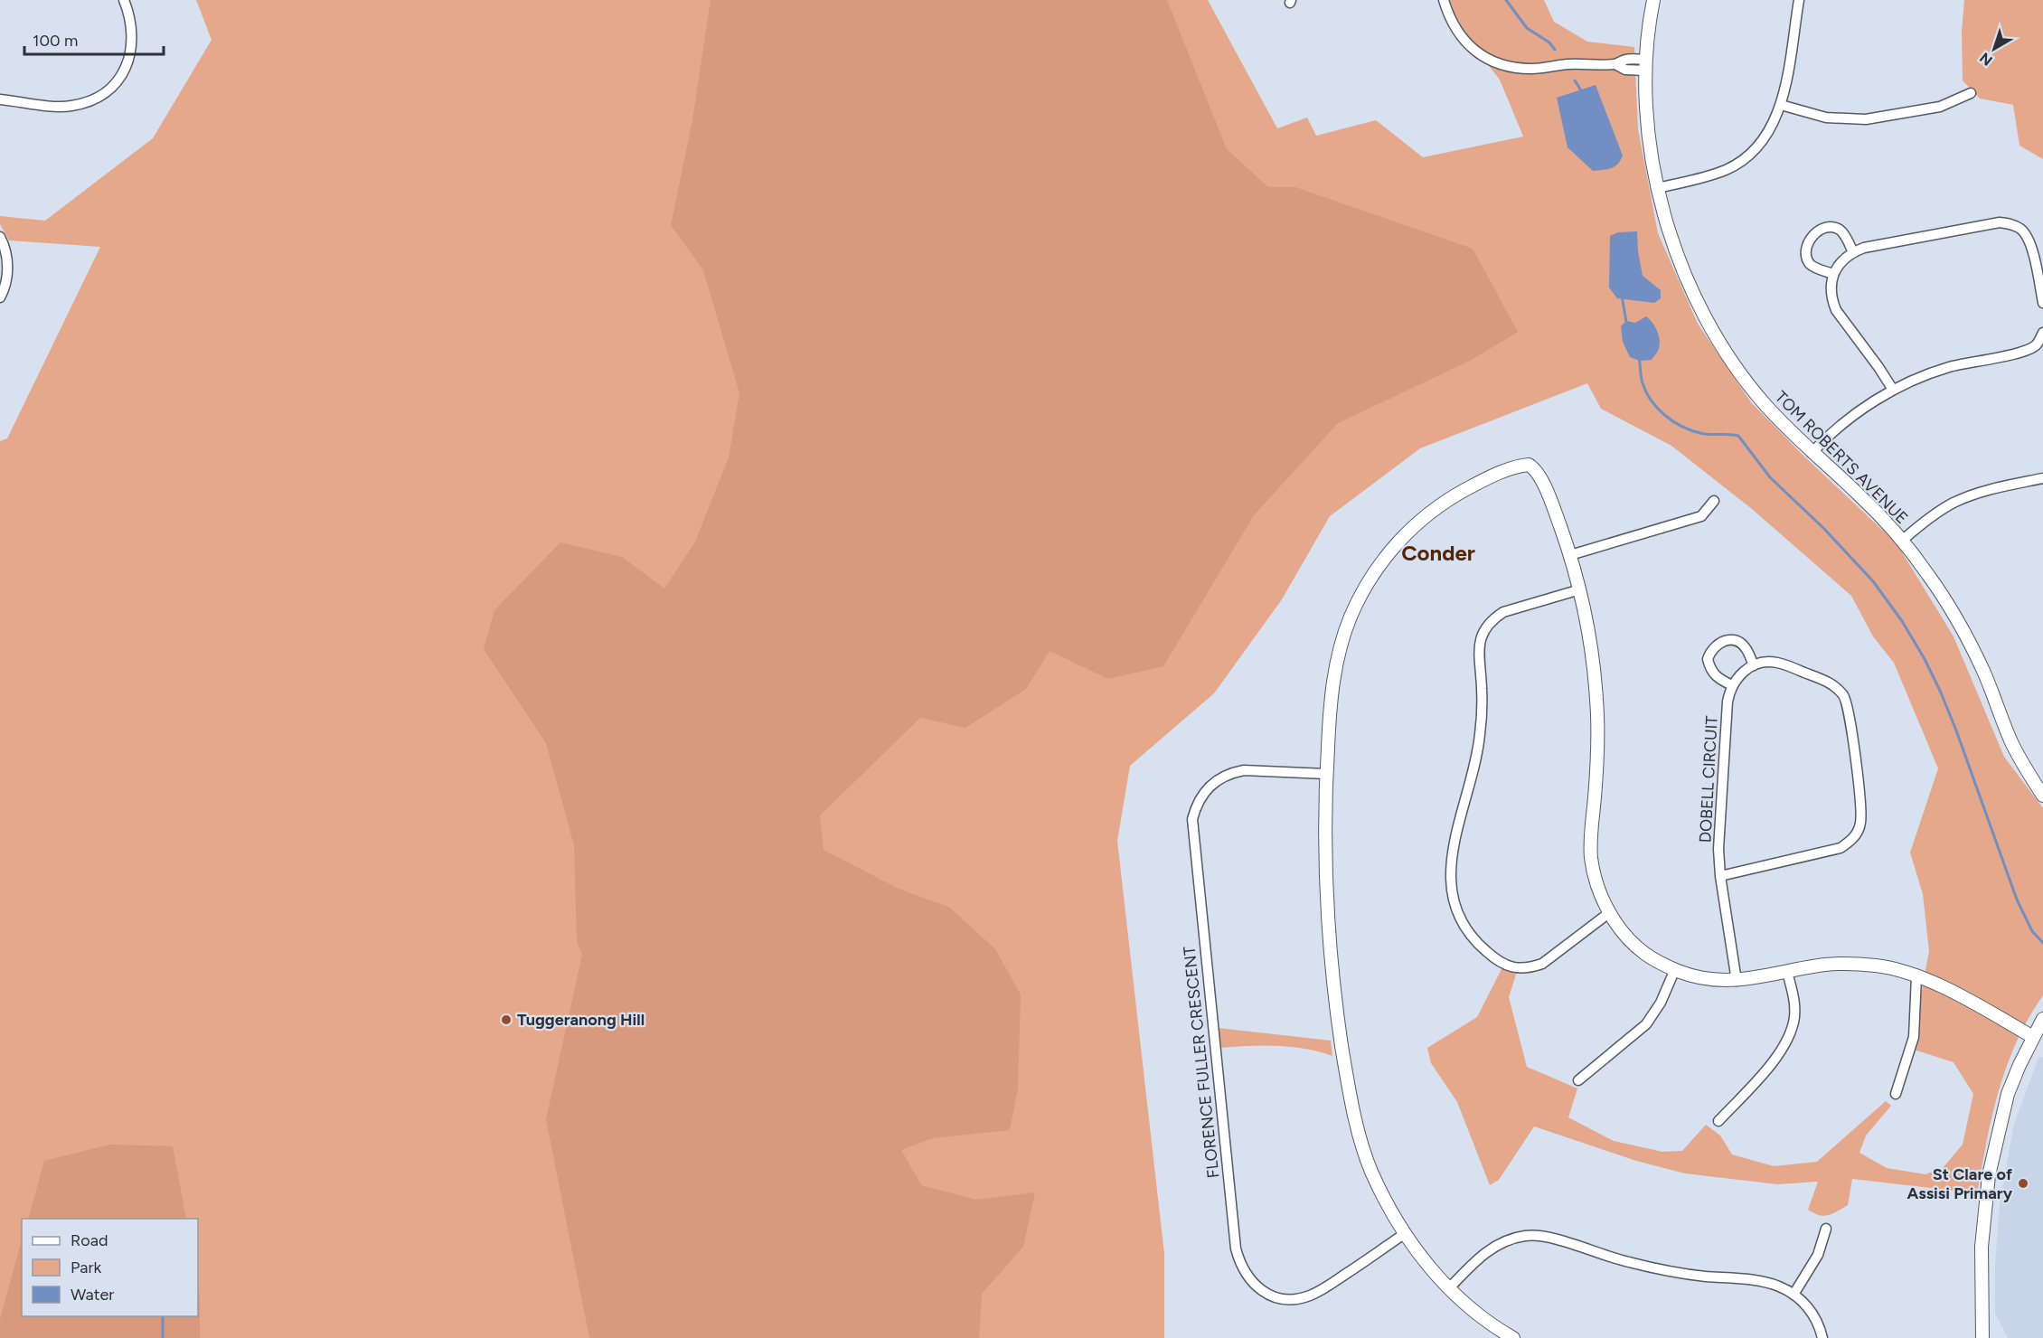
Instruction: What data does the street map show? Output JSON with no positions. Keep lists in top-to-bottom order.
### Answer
{
  "streets": {
    "street": ["TOM ROBERTS AVENUE", "DOBELL CIRCUIT", "FLORENCE FULLER CRESCENT"]
  },
  "districts": ["Conder"],
  "places": ["Tuggeranong Hill", "St Clare of Assisi Primary"],
  "legend": ["Road", "Park", "Water"],
  "scale_bar": "100 m",
  "north": "bottom left"
}
